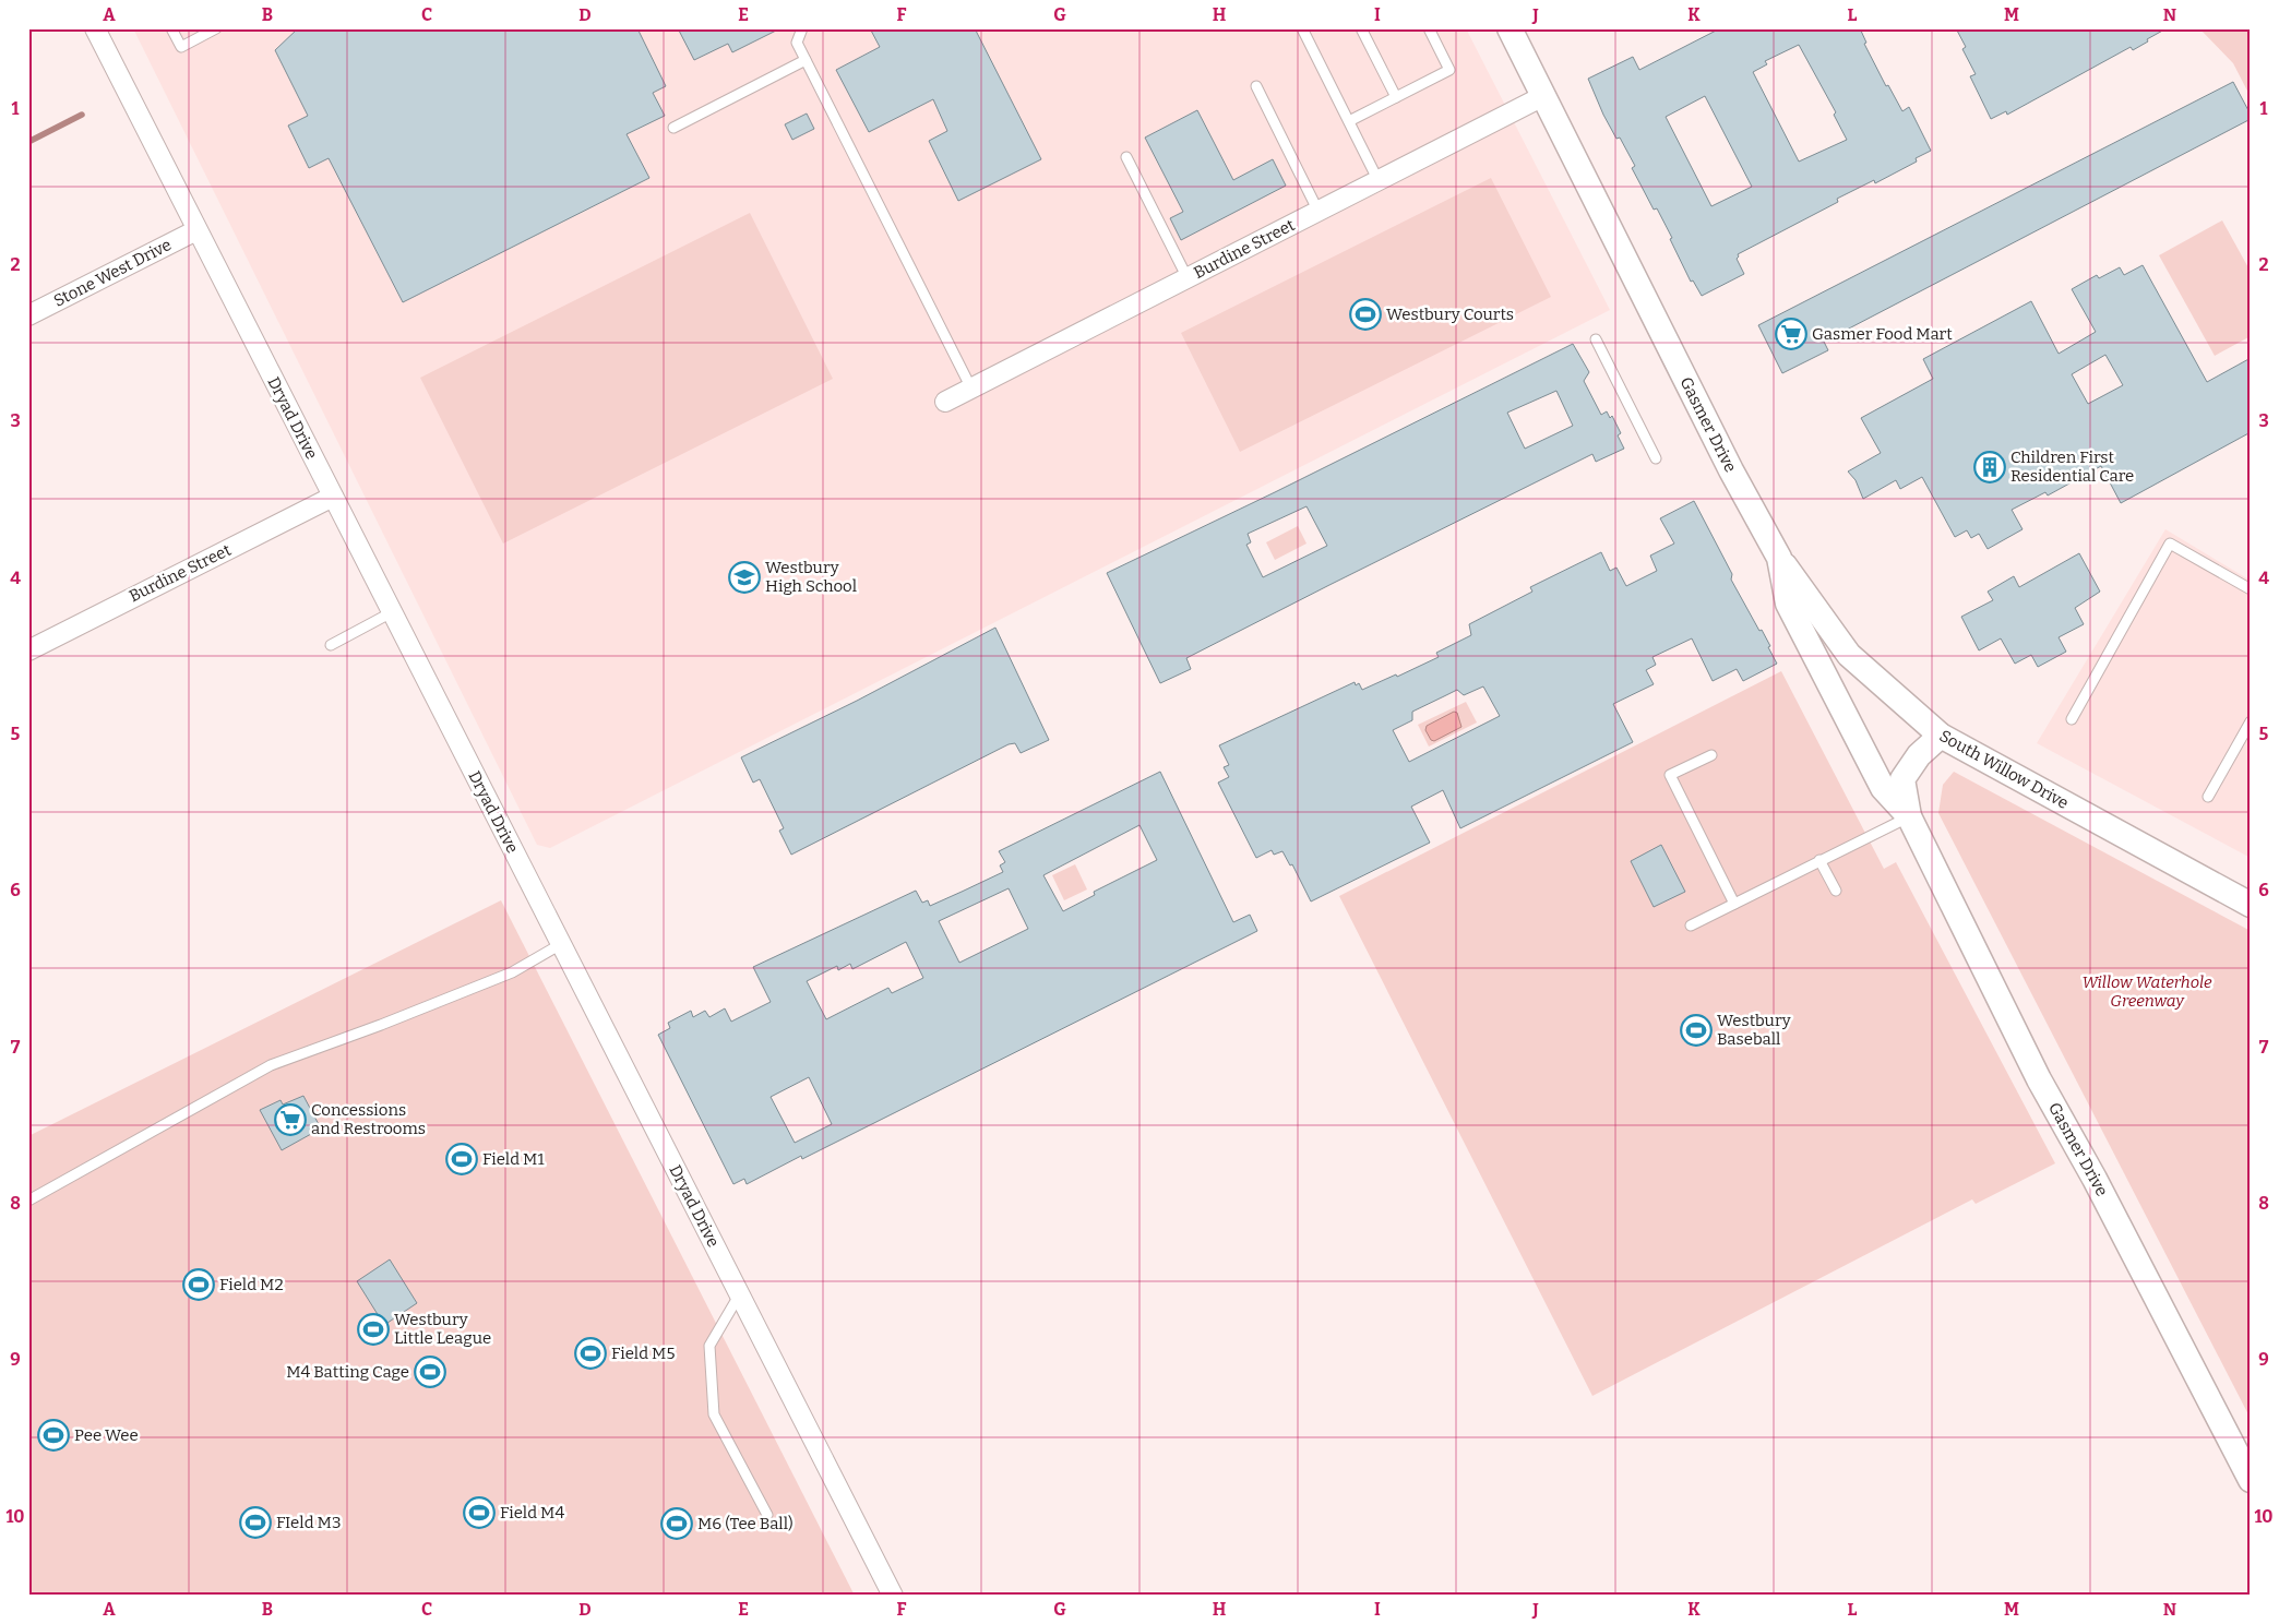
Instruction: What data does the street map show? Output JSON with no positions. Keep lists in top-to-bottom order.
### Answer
{
  "streets": {
    "street": [
      "Burdine Street",
      "Stone West Drive",
      "Dryad Drive",
      "Gasmer Drive",
      "South Willow Drive"
    ]
  },
  "crossings": [
    ["Burdine Street", "Dryad Drive"],
    ["Burdine Street", "Gasmer Drive"],
    ["Stone West Drive", "Dryad Drive"],
    ["Gasmer Drive", "South Willow Drive"]
  ],
  "parks": ["Willow Waterhole Greenway"],
  "places": {
    "sports": [
      "Westbury Courts",
      "Westbury Baseball",
      "Field M1",
      "Field M2",
      "Westbury Little League",
      "Field M5",
      "M4 Batting Cage",
      "Pee Wee",
      "Field M4",
      "FIeld M3",
      "M6 (Tee Ball)"
    ],
    "supermarket": ["Gasmer Food Mart", "Concessions and Restrooms"],
    "building": ["Children First Residential Care"],
    "school or university": ["Westbury High School"]
  },
  "grid": {
    "columns": [
      "A",
      "B",
      "C",
      "D",
      "E",
      "F",
      "G",
      "H",
      "I",
      "J",
      "K",
      "L",
      "M",
      "N"
    ],
    "rows": [
      "1",
      "2",
      "3",
      "4",
      "5",
      "6",
      "7",
      "8",
      "9",
      "10"
    ]
  }
}
